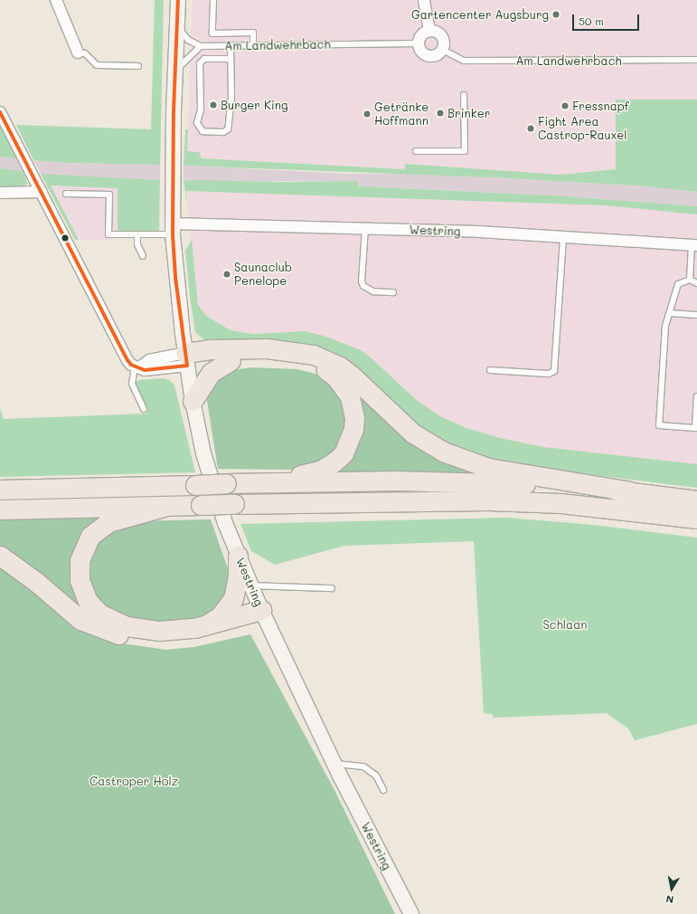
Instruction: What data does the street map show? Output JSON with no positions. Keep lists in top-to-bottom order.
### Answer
{
  "streets": {
    "main road": ["Westring"],
    "lane": ["Am Landwehrbach"]
  },
  "parks": ["Schlaan", "Castroper Holz"],
  "places": [
    "Gartencenter Augsburg",
    "Burger King",
    "Fressnapf",
    "Brinker",
    "Getränke Hoffmann",
    "Fight Area Castrop-Rauxel",
    "Saunaclub Penelope"
  ],
  "scale_bar": "50 m",
  "north": "bottom"
}
